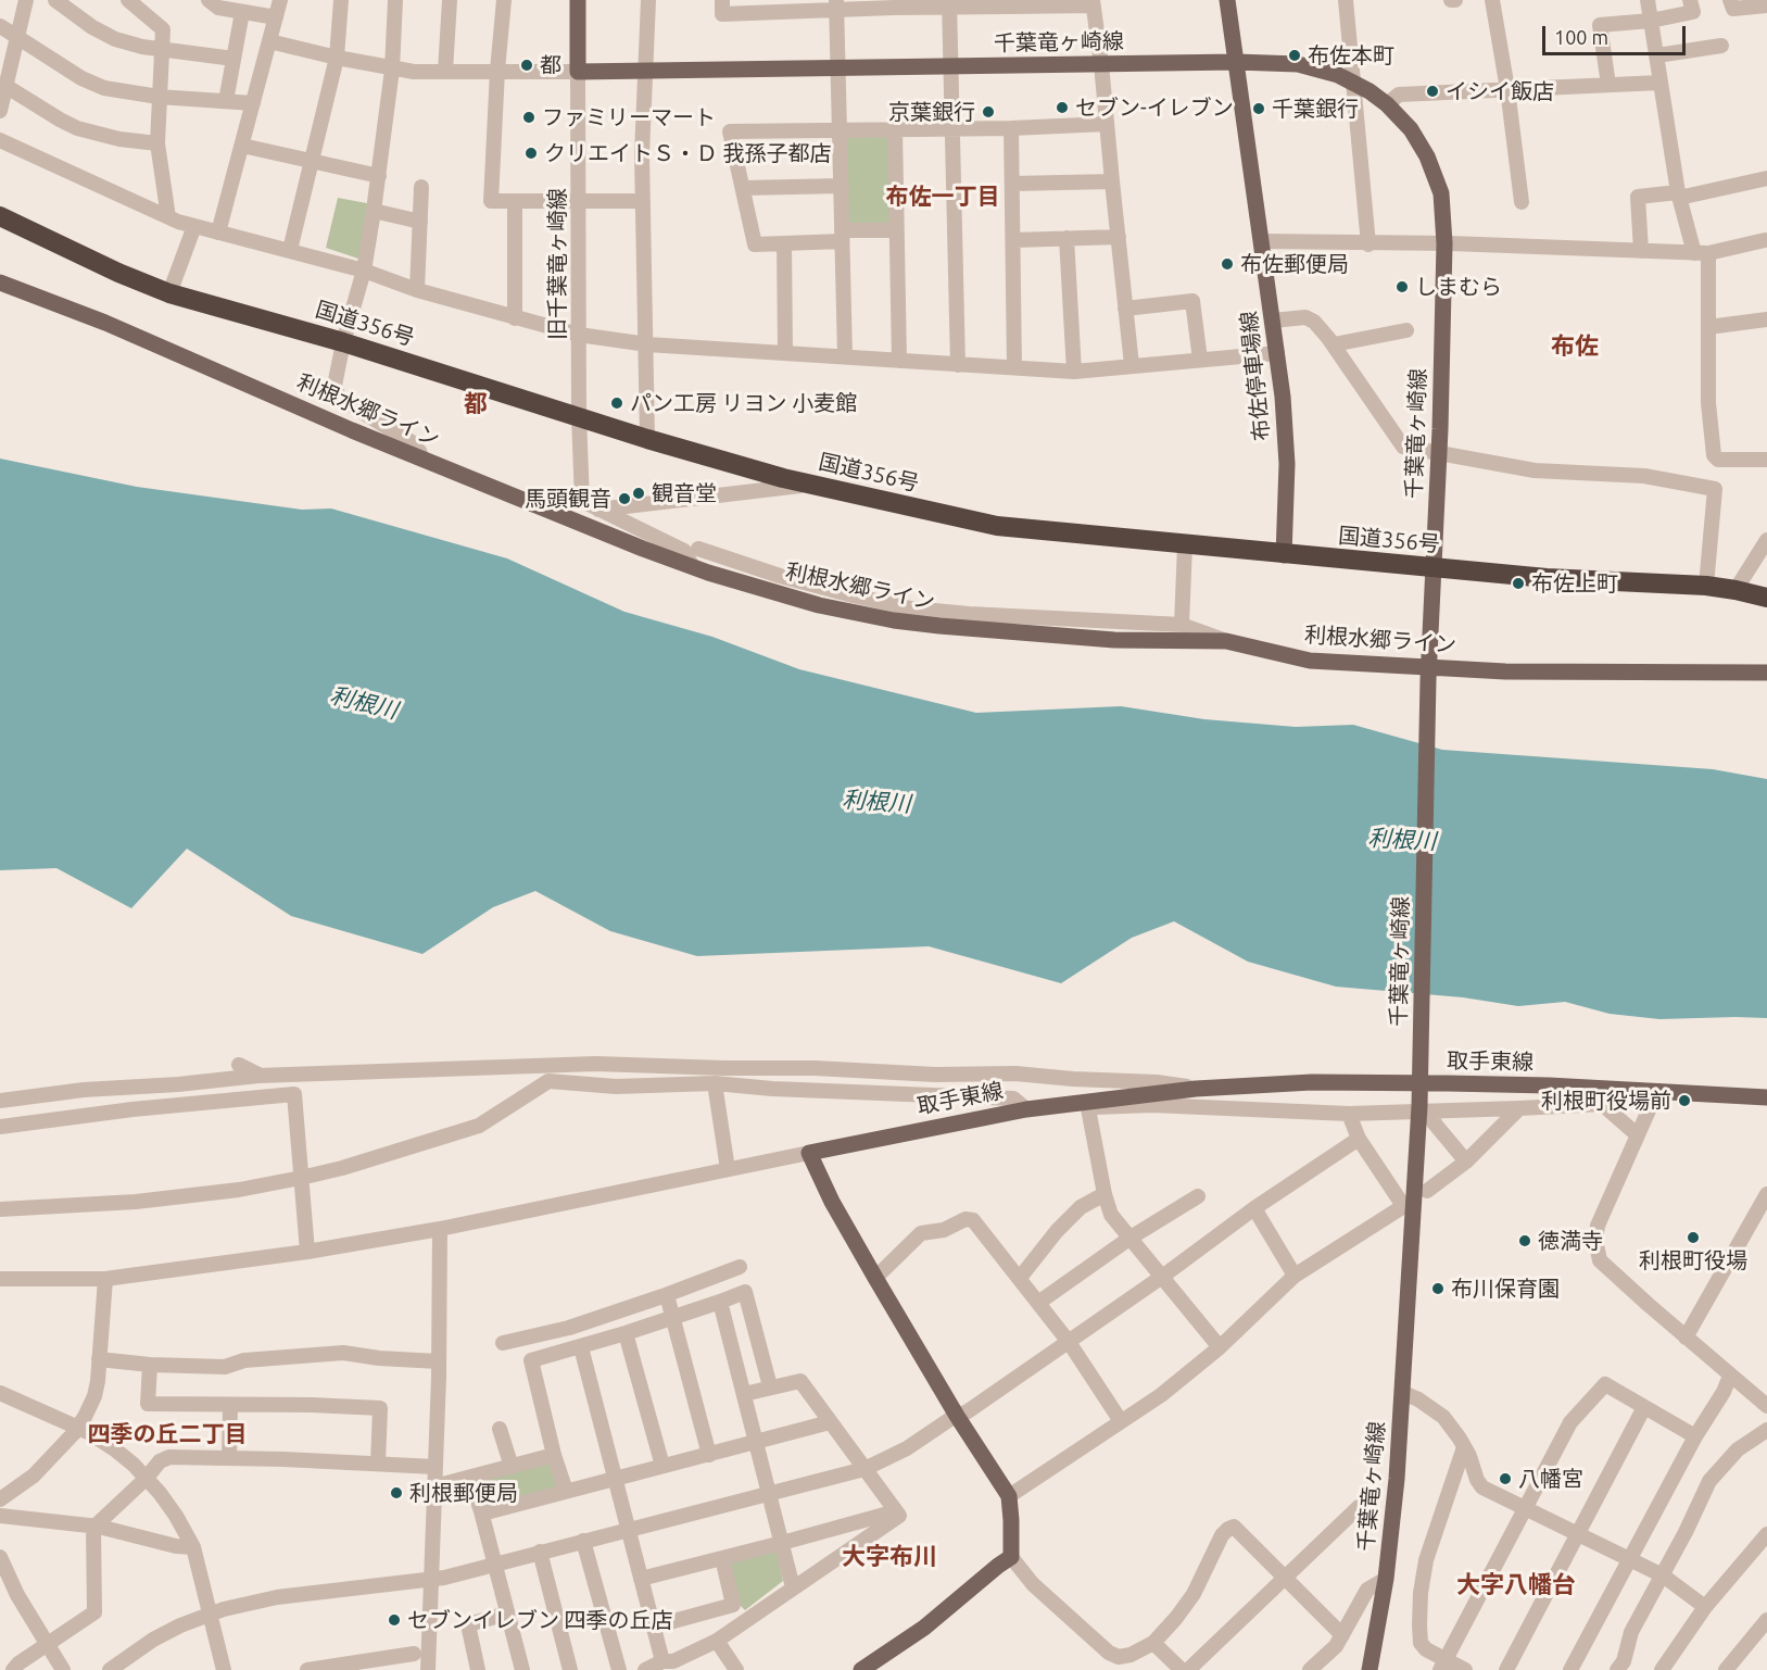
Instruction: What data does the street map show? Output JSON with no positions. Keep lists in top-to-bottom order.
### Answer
{
  "streets": {
    "highway": ["国道356号"],
    "main road": [
      "千葉竜ヶ崎線",
      "布佐停車場線",
      "利根水郷ライン",
      "取手東線"
    ],
    "street": ["旧千葉竜ヶ崎線"]
  },
  "crossings": [
    ["千葉竜ヶ崎線", "旧千葉竜ヶ崎線"],
    ["千葉竜ヶ崎線", "布佐停車場線"],
    ["千葉竜ヶ崎線", "利根水郷ライン"],
    ["千葉竜ヶ崎線", "取手東線"],
    ["旧千葉竜ヶ崎線", "国道356号"],
    ["国道356号", "布佐停車場線"]
  ],
  "districts": [
    "布佐一丁目",
    "布佐",
    "都",
    "四季の丘二丁目",
    "大字布川",
    "大字八幡台"
  ],
  "water": ["利根川"],
  "places": [
    "布佐本町",
    "都",
    "イシイ飯店",
    "セブン-イレブン",
    "千葉銀行",
    "京葉銀行",
    "ファミリーマート",
    "クリエイトＳ・Ｄ 我孫子都店",
    "布佐郵便局",
    "しまむら",
    "パン工房 リヨン 小麦館",
    "観音堂",
    "馬頭観音",
    "布佐上町",
    "利根町役場前",
    "利根町役場",
    "徳満寺",
    "布川保育園",
    "八幡宮",
    "利根郵便局",
    "セブンイレブン 四季の丘店"
  ],
  "scale_bar": "100 m"
}
